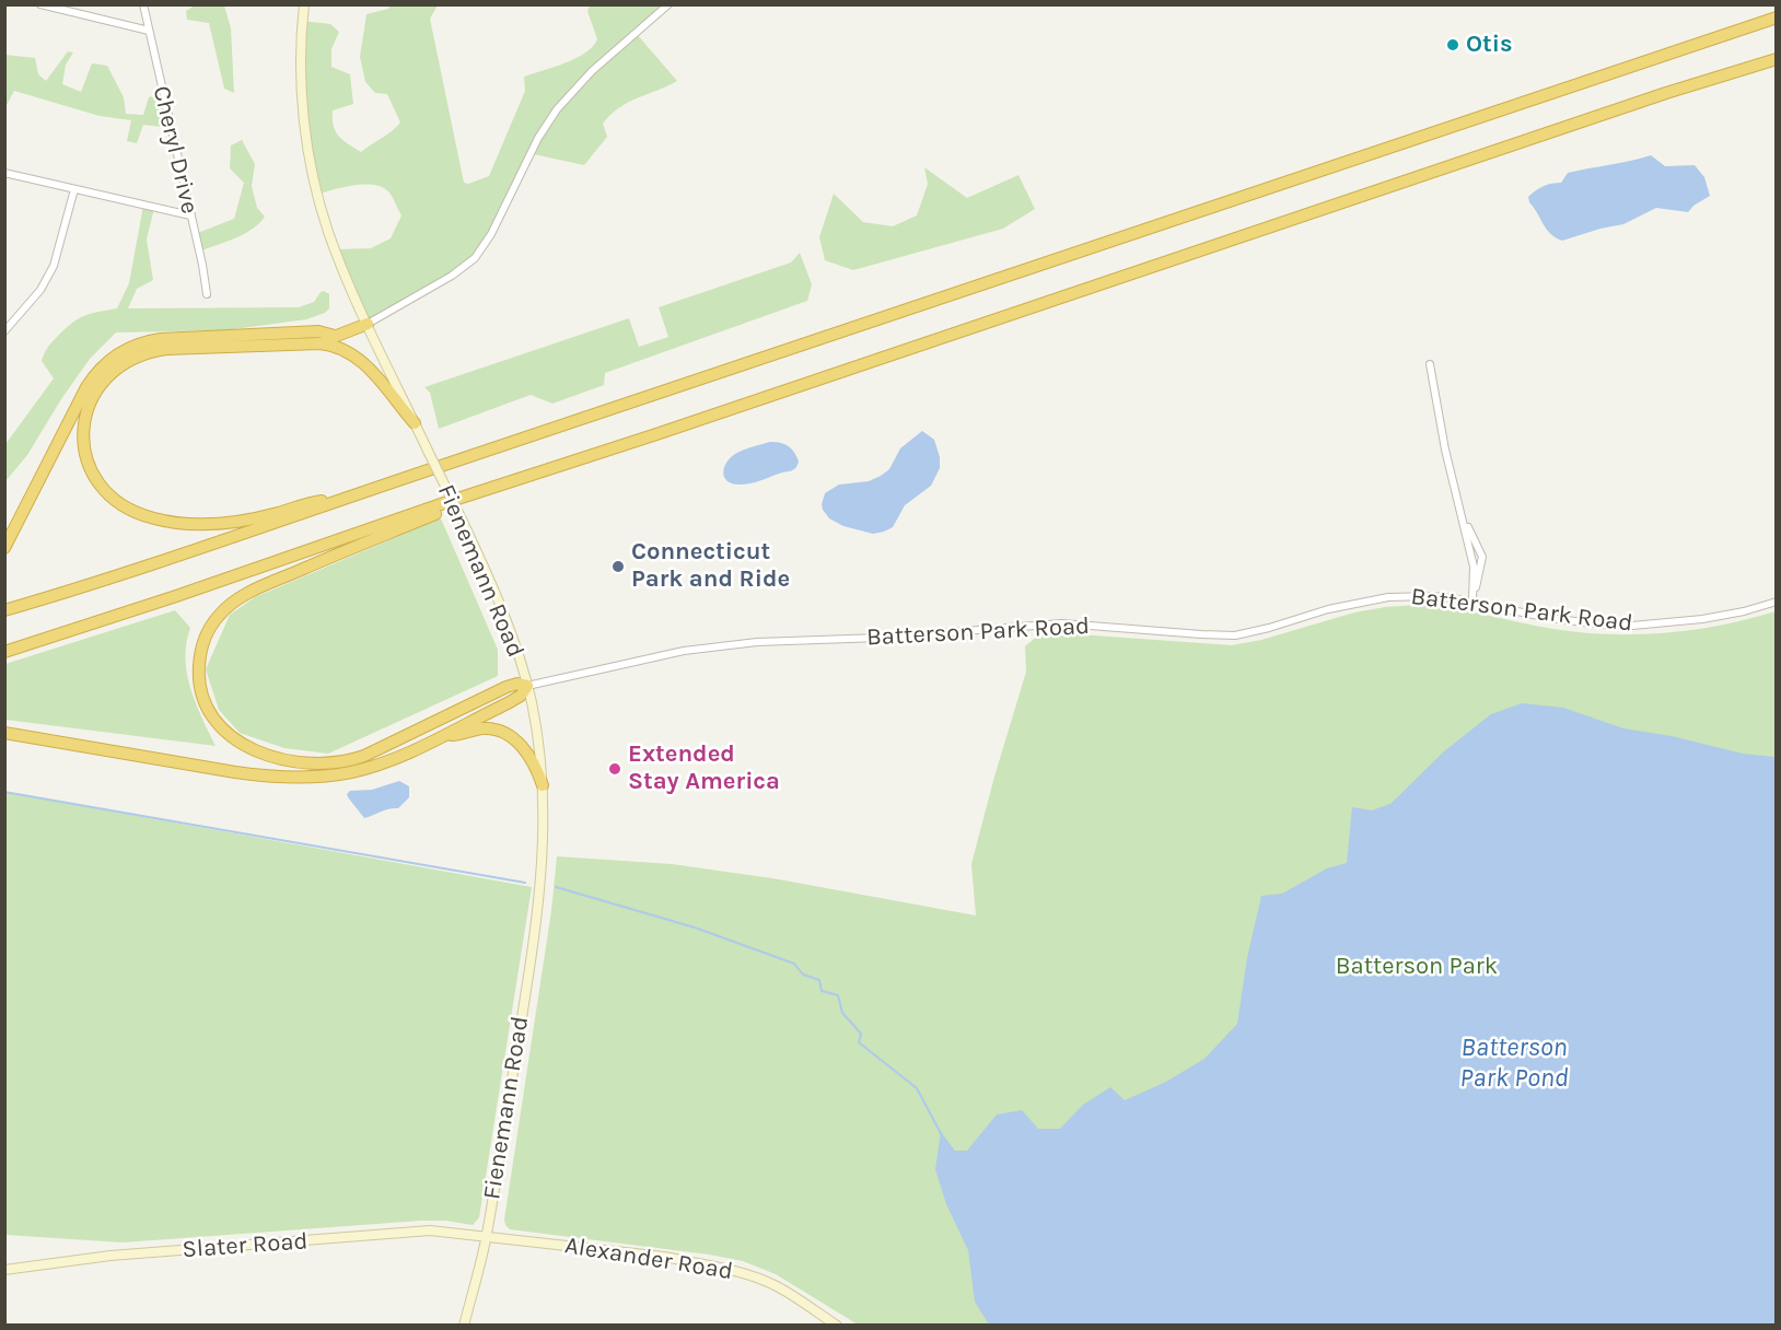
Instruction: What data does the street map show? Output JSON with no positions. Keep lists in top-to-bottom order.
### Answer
{
  "streets": {
    "main road": ["Fienemann Road", "Slater Road", "Alexander Road"],
    "street": ["Cheryl Drive", "Batterson Park Road"]
  },
  "crossings": [
    ["Fienemann Road", "Batterson Park Road"],
    ["Fienemann Road", "Slater Road"],
    ["Fienemann Road", "Alexander Road"],
    ["Slater Road", "Alexander Road"]
  ],
  "water": ["Batterson Park Pond"],
  "parks": ["Batterson Park"],
  "places": ["Otis", "Connecticut Park and Ride", "Extended Stay America"]
}
